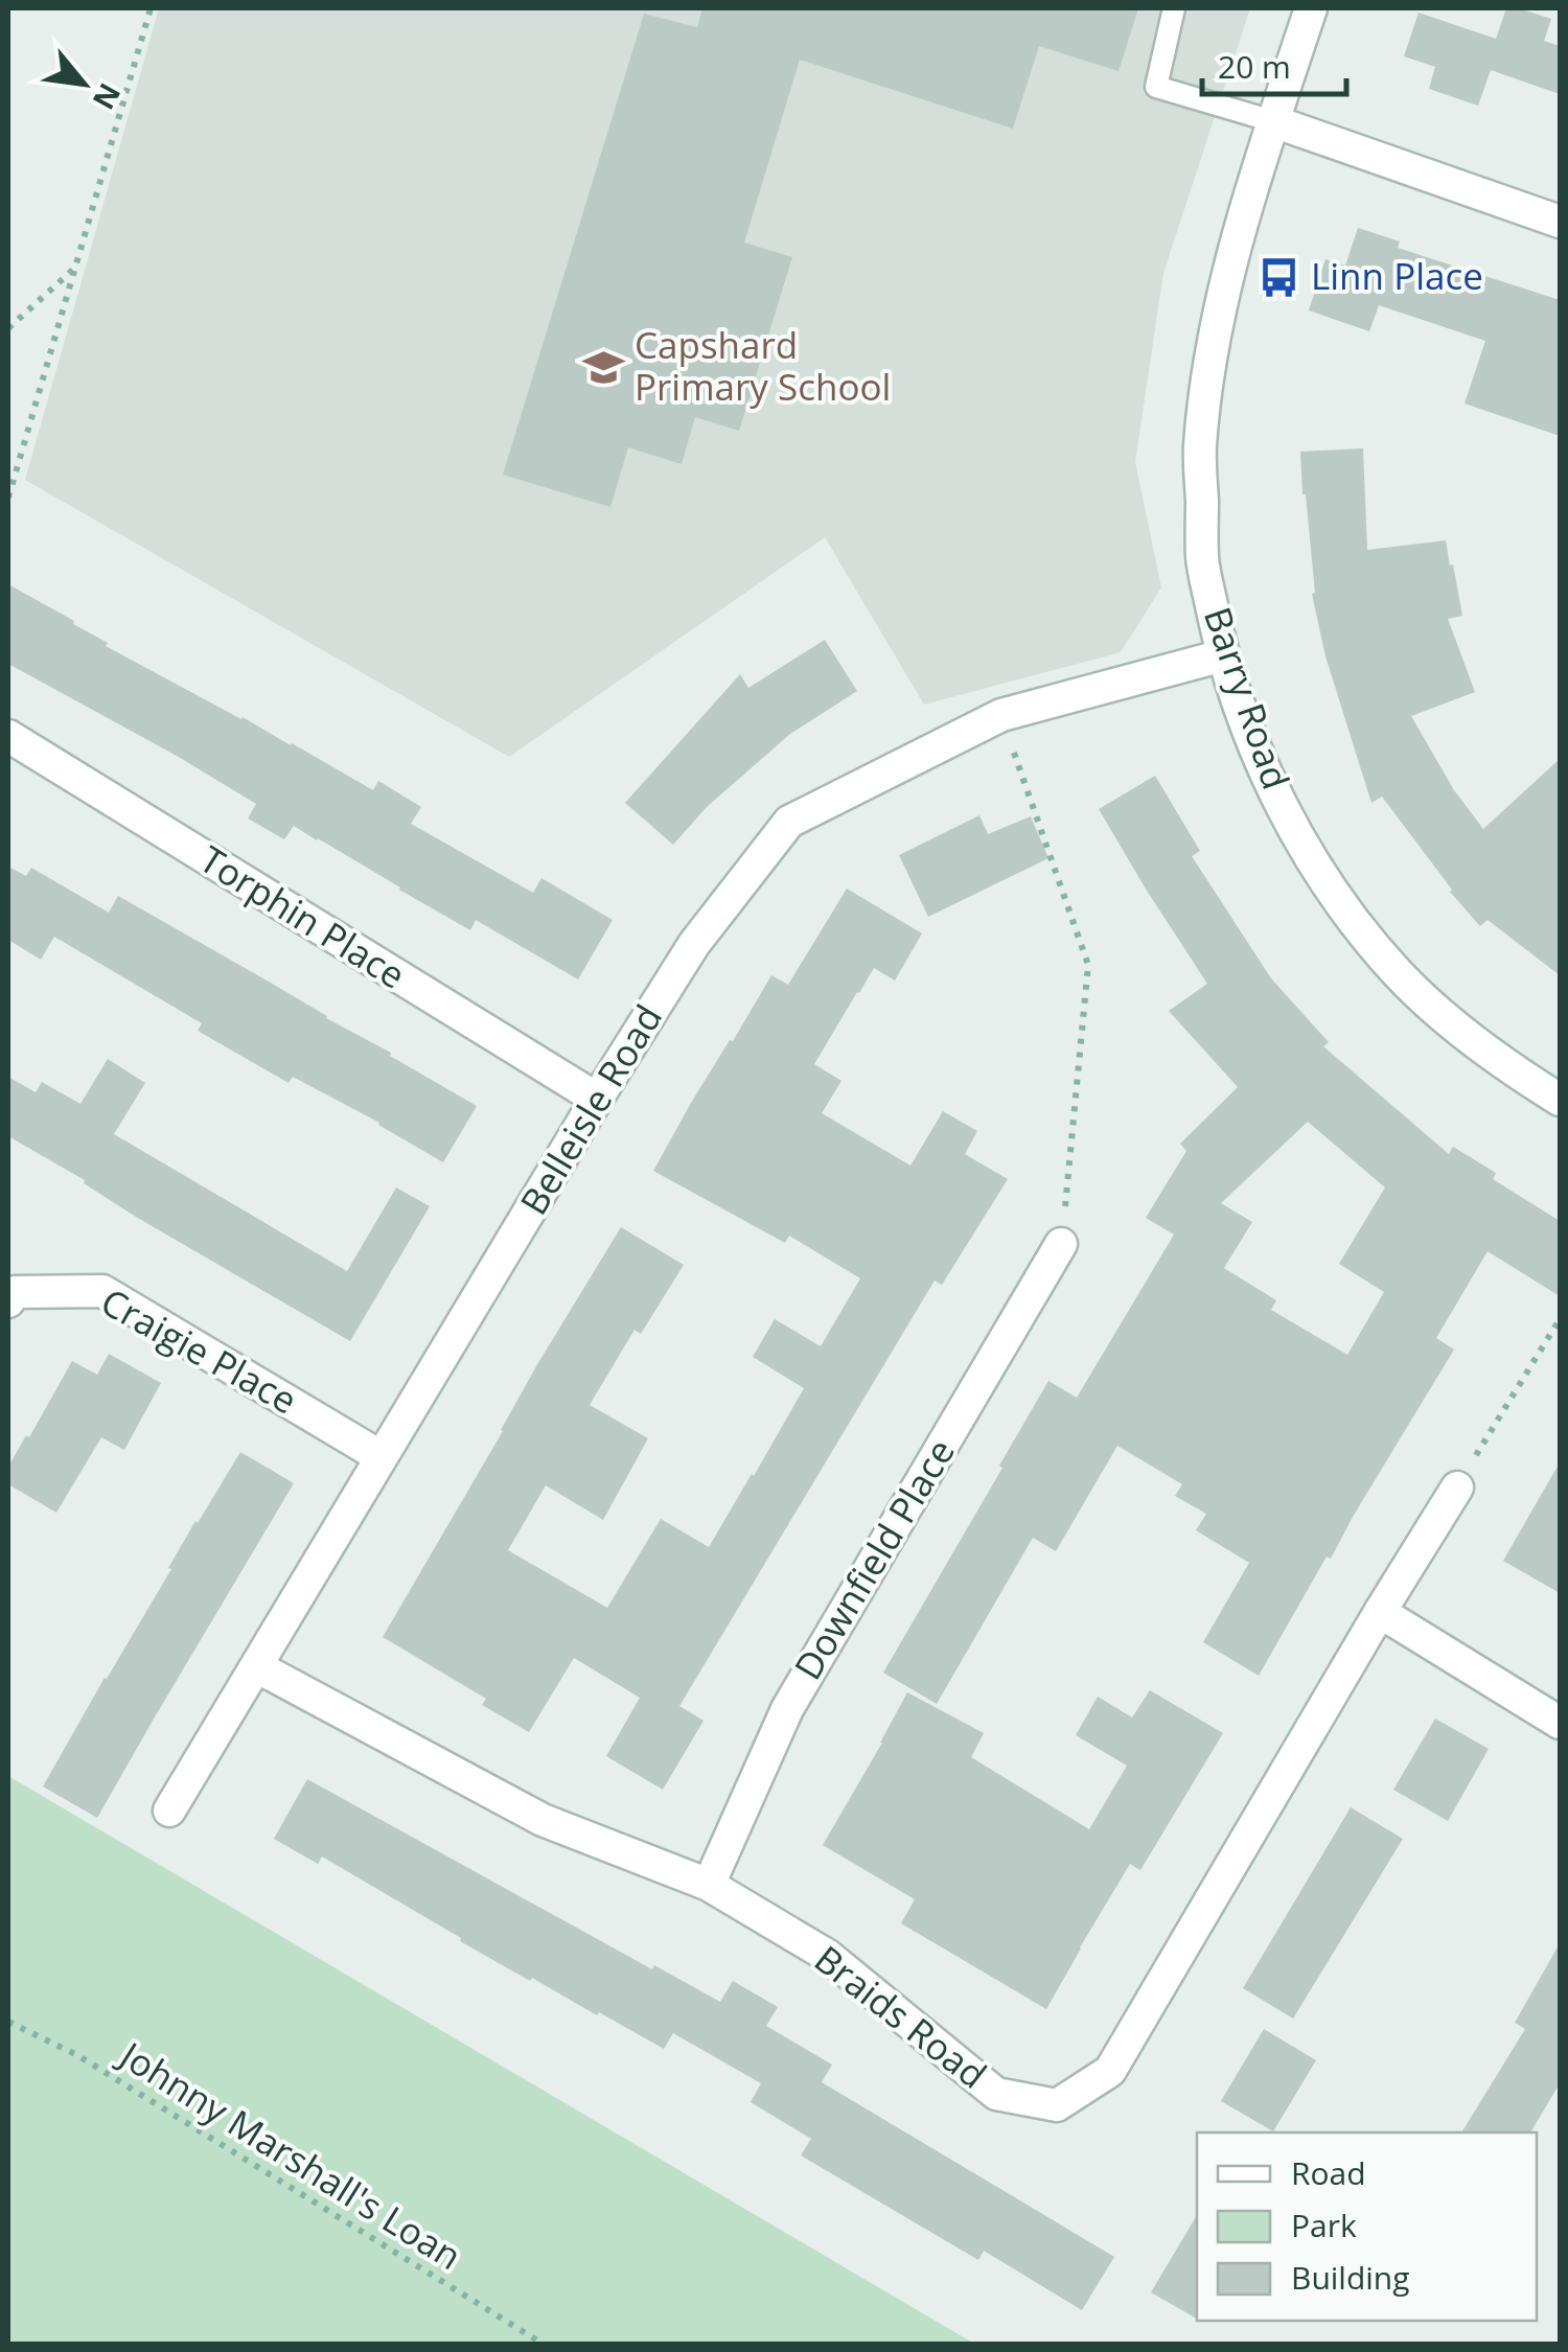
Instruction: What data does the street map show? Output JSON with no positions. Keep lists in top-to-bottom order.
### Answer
{
  "streets": {
    "street": [
      "Barry Road",
      "Torphin Place",
      "Belleisle Road",
      "Craigie Place",
      "Downfield Place",
      "Braids Road"
    ],
    "path": ["Johnny Marshall's Loan"]
  },
  "crossings": [
    ["Barry Road", "Belleisle Road"],
    ["Torphin Place", "Belleisle Road"],
    ["Belleisle Road", "Craigie Place"],
    ["Belleisle Road", "Braids Road"],
    ["Downfield Place", "Braids Road"]
  ],
  "places": {
    "bus stop": ["Linn Place"],
    "school or university": ["Capshard Primary School"]
  },
  "legend": ["Road", "Park", "Building"],
  "scale_bar": "20 m",
  "north": "bottom right"
}
